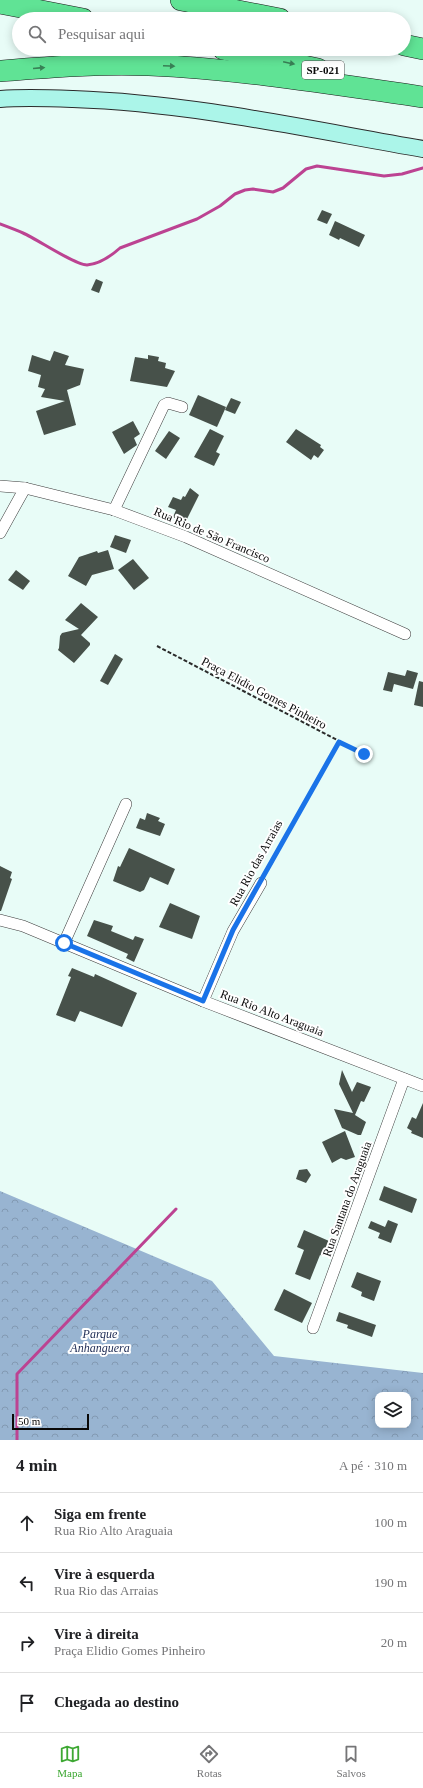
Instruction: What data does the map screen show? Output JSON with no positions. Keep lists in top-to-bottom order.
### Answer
{
  "streets": {
    "highway": ["SP-021"],
    "street": [
      "Rua Rio de São Francisco",
      "Rua Rio das Arraias",
      "Rua Rio Alto Araguaia",
      "Rua Santana do Araguaia"
    ],
    "path": ["Praça Elidio Gomes Pinheiro"]
  },
  "crossings": [
    ["Praça Elidio Gomes Pinheiro", "Rua Rio das Arraias"],
    ["Rua Rio das Arraias", "Rua Rio Alto Araguaia"],
    ["Rua Rio Alto Araguaia", "Rua Santana do Araguaia"]
  ],
  "parks": ["Parque Anhanguera"],
  "scale_bar": "50 m",
  "page": {
    "search": "Pesquisar aqui",
    "scale": "50 m",
    "heading": ["4 min", "A pé · 310 m"],
    "list": [
      ["Siga em frente", "Rua Rio Alto Araguaia", "100 m"],
      ["Vire à esquerda", "Rua Rio das Arraias", "190 m"],
      ["Vire à direita", "Praça Elidio Gomes Pinheiro", "20 m"],
      "Chegada ao destino"
    ],
    "nav": ["Mapa", "Rotas", "Salvos"]
  }
}
